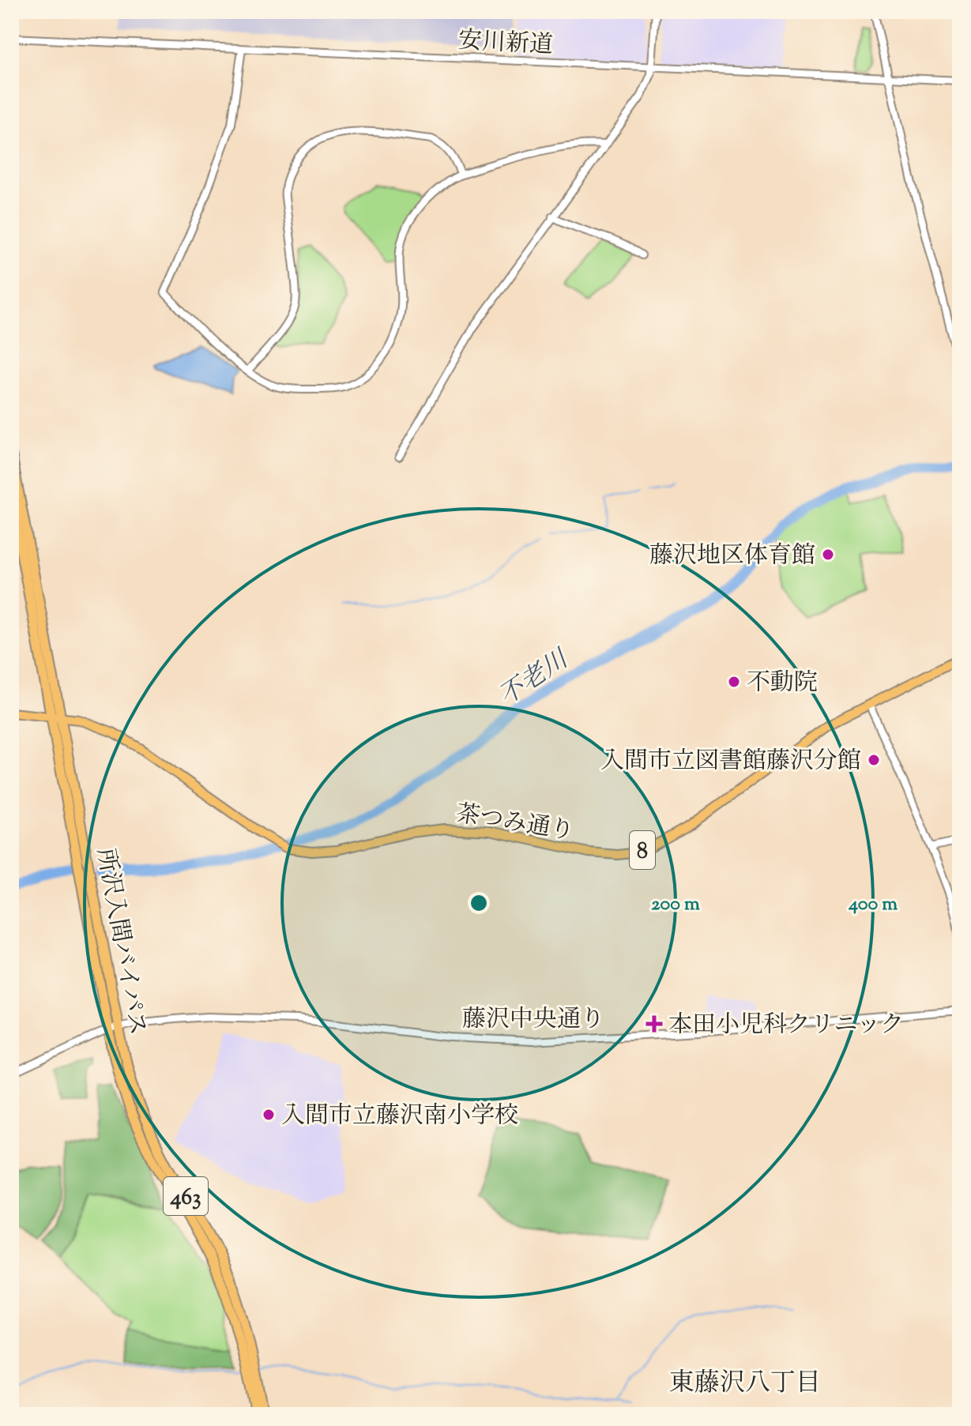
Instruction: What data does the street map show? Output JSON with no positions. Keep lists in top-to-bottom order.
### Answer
{
  "streets": {
    "highway": ["所沢入間バイパス", "463"],
    "main road": ["茶つみ通り", "8"],
    "street": ["安川新道", "藤沢中央通り"]
  },
  "crossings": [
    ["茶つみ通り", "所沢入間バイパス"],
    ["所沢入間バイパス", "藤沢中央通り"]
  ],
  "districts": ["東藤沢八丁目"],
  "water": ["不老川"],
  "places": {
    "other": [
      "藤沢地区体育館",
      "不動院",
      "入間市立図書館藤沢分館",
      "入間市立藤沢南小学校"
    ],
    "health": ["本田小児科クリニック"]
  },
  "rings": ["200 m", "400 m"]
}
